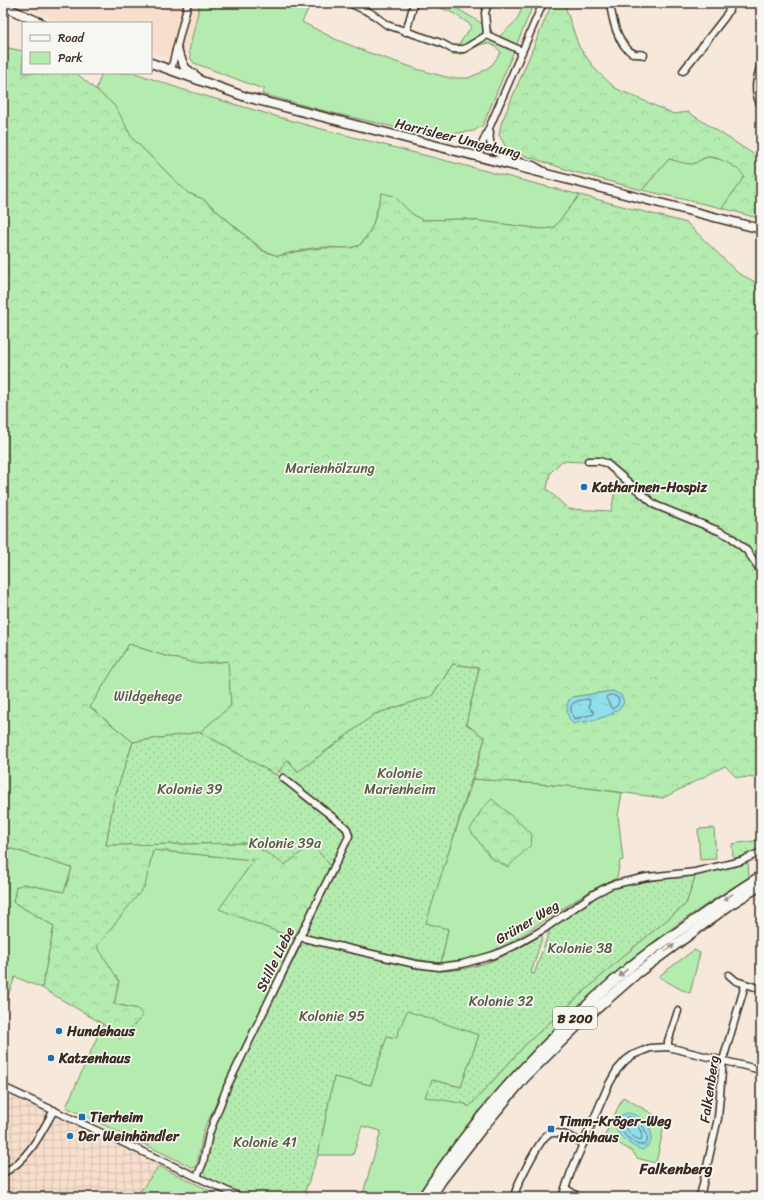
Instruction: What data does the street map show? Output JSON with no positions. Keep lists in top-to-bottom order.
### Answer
{
  "streets": {
    "highway": ["B 200"],
    "main road": ["Harrisleer Umgehung"],
    "street": ["Grüner Weg", "Stille Liebe", "Falkenberg"]
  },
  "crossings": [
    ["Grüner Weg", "Stille Liebe"]
  ],
  "districts": ["Falkenberg"],
  "parks": [
    "Marienhölzung",
    "Wildgehege",
    "Kolonie Marienheim",
    "Kolonie 39",
    "Kolonie 39a",
    "Kolonie 38",
    "Kolonie 32",
    "Kolonie 95",
    "Kolonie 41"
  ],
  "places": {
    "other": [
      "Katharinen-Hospiz",
      "Hundehaus",
      "Katzenhaus",
      "Der Weinhändler"
    ],
    "transit": ["Tierheim", "Timm-Kröger-Weg Hochhaus"]
  },
  "legend": ["Road", "Park"]
}
